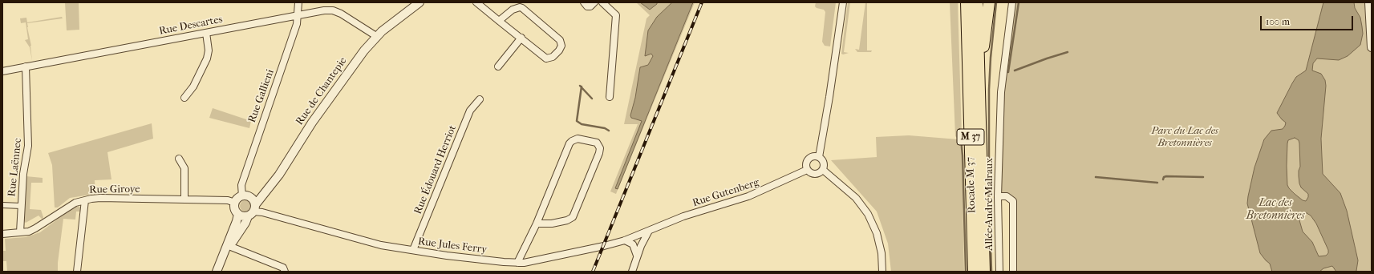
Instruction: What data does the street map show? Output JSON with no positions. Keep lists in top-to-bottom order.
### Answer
{
  "streets": {
    "highway": ["M 37", "Rocade M 37"],
    "street": [
      "Rue Descartes",
      "Rue de Chantepie",
      "Rue Gallieni",
      "Rue Laënnec",
      "Rue Édouard Herriot",
      "Rue Giroye",
      "Rue Gutenberg",
      "Allée André Malraux",
      "Rue Jules Ferry"
    ]
  },
  "crossings": [
    ["Rue Descartes", "Rue de Chantepie"],
    ["Rue Descartes", "Rue Gallieni"],
    ["Rue Descartes", "Rue Laënnec"],
    ["Rue de Chantepie", "Rue Gallieni"],
    ["Rue de Chantepie", "Rue Giroye"],
    ["Rue de Chantepie", "Rue Jules Ferry"],
    ["Rue Gallieni", "Rue Giroye"],
    ["Rue Gallieni", "Rue Jules Ferry"],
    ["M 37", "Rocade M 37"],
    ["Rue Laënnec", "Rue Giroye"],
    ["Rue Édouard Herriot", "Rue Jules Ferry"],
    ["Rue Giroye", "Rue Jules Ferry"],
    ["Rue Gutenberg", "Rue Jules Ferry"]
  ],
  "water": ["Lac des Bretonnières"],
  "parks": ["Parc du Lac des Bretonnières"],
  "scale_bar": "100 m"
}
